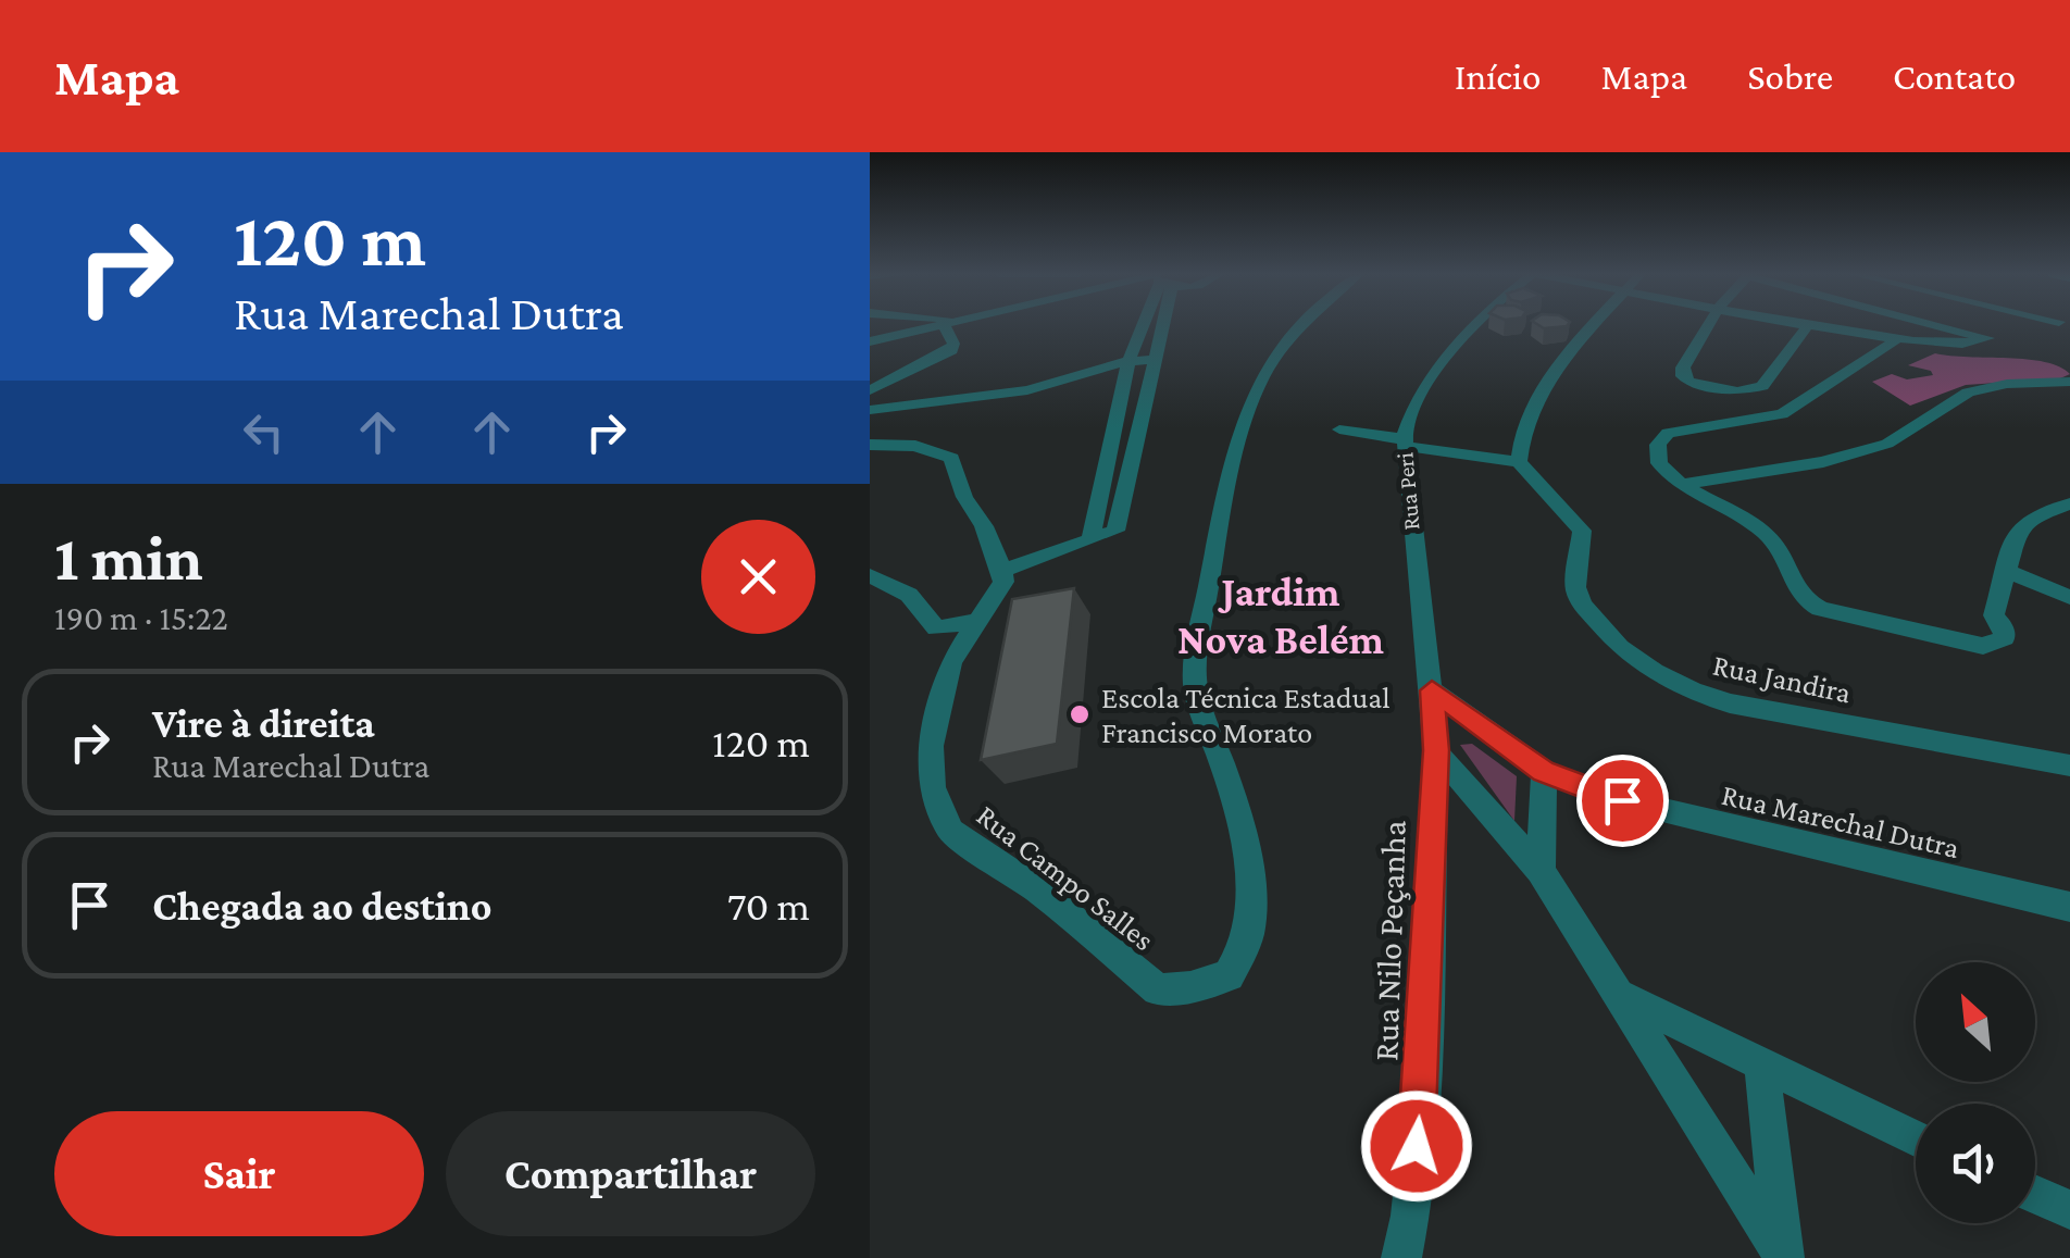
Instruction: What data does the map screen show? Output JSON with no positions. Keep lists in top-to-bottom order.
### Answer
{
  "streets": {
    "street": [
      "Rua Peri",
      "Rua Jandira",
      "Rua Marechal Dutra",
      "Rua Campo Salles",
      "Rua Nilo Peçanha"
    ]
  },
  "crossings": [
    ["Rua Peri", "Rua Marechal Dutra"],
    ["Rua Peri", "Rua Nilo Peçanha"],
    ["Rua Marechal Dutra", "Rua Nilo Peçanha"]
  ],
  "districts": ["Jardim Nova Belém"],
  "places": ["Escola Técnica Estadual Francisco Morato"],
  "north": "top left",
  "page": {
    "header": "Mapa",
    "nav": [
      "Início",
      "Mapa",
      "Sobre",
      "Contato"
    ],
    "turn": ["120 m", "Rua Marechal Dutra"],
    "heading": ["1 min", "190 m · 15:22"],
    "list": [
      {
        "name": "Vire à direita",
        "note": "Rua Marechal Dutra",
        "value": "120 m"
      },
      {
        "name": "Chegada ao destino",
        "value": "70 m"
      }
    ],
    "buttons": ["Sair", "Compartilhar"]
  }
}
